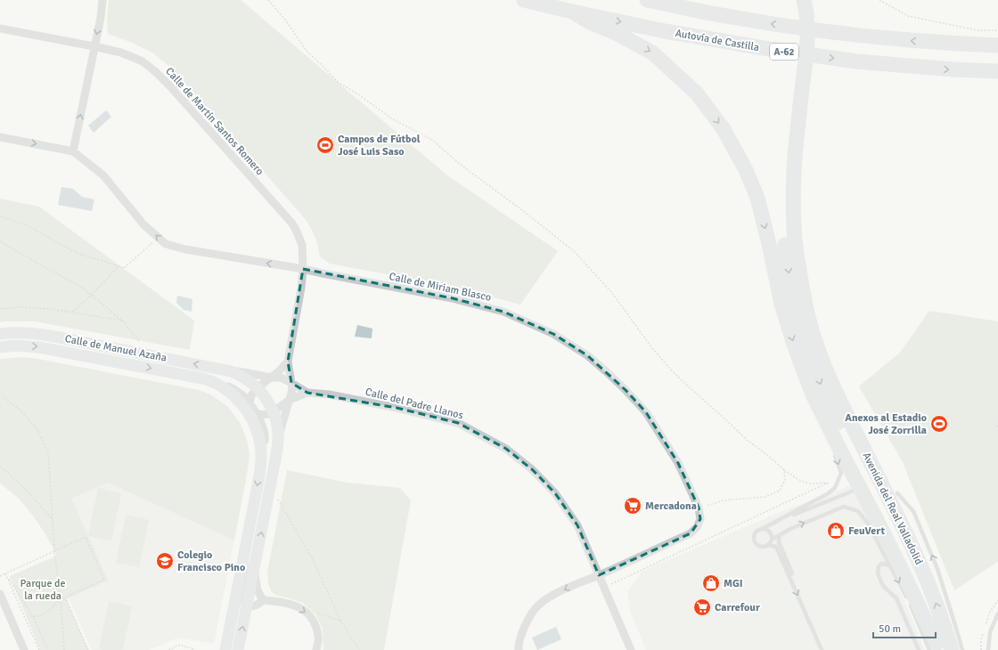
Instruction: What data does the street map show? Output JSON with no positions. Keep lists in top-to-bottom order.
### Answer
{
  "streets": {
    "highway": ["Autovía de Castilla", "A-62", "Avenida del Real Valladolid"],
    "street": [
      "Calle de Martín Santos Romero",
      "Calle de Miriam Blasco",
      "Calle de Manuel Azaña",
      "Calle del Padre Llanos"
    ]
  },
  "crossings": [
    ["Calle de Martín Santos Romero", "Calle de Miriam Blasco"],
    ["Calle de Miriam Blasco", "Calle del Padre Llanos"],
    ["Calle de Manuel Azaña", "Calle del Padre Llanos"]
  ],
  "parks": ["Parque de la rueda"],
  "places": {
    "sports": ["Campos de Fútbol José Luis Saso", "Anexos al Estadio José Zorrilla"],
    "supermarket": ["Mercadona", "Carrefour"],
    "shop": ["FeuVert", "MGI"],
    "school or university": ["Colegio Francisco Pino"]
  },
  "scale_bar": "50 m"
}
